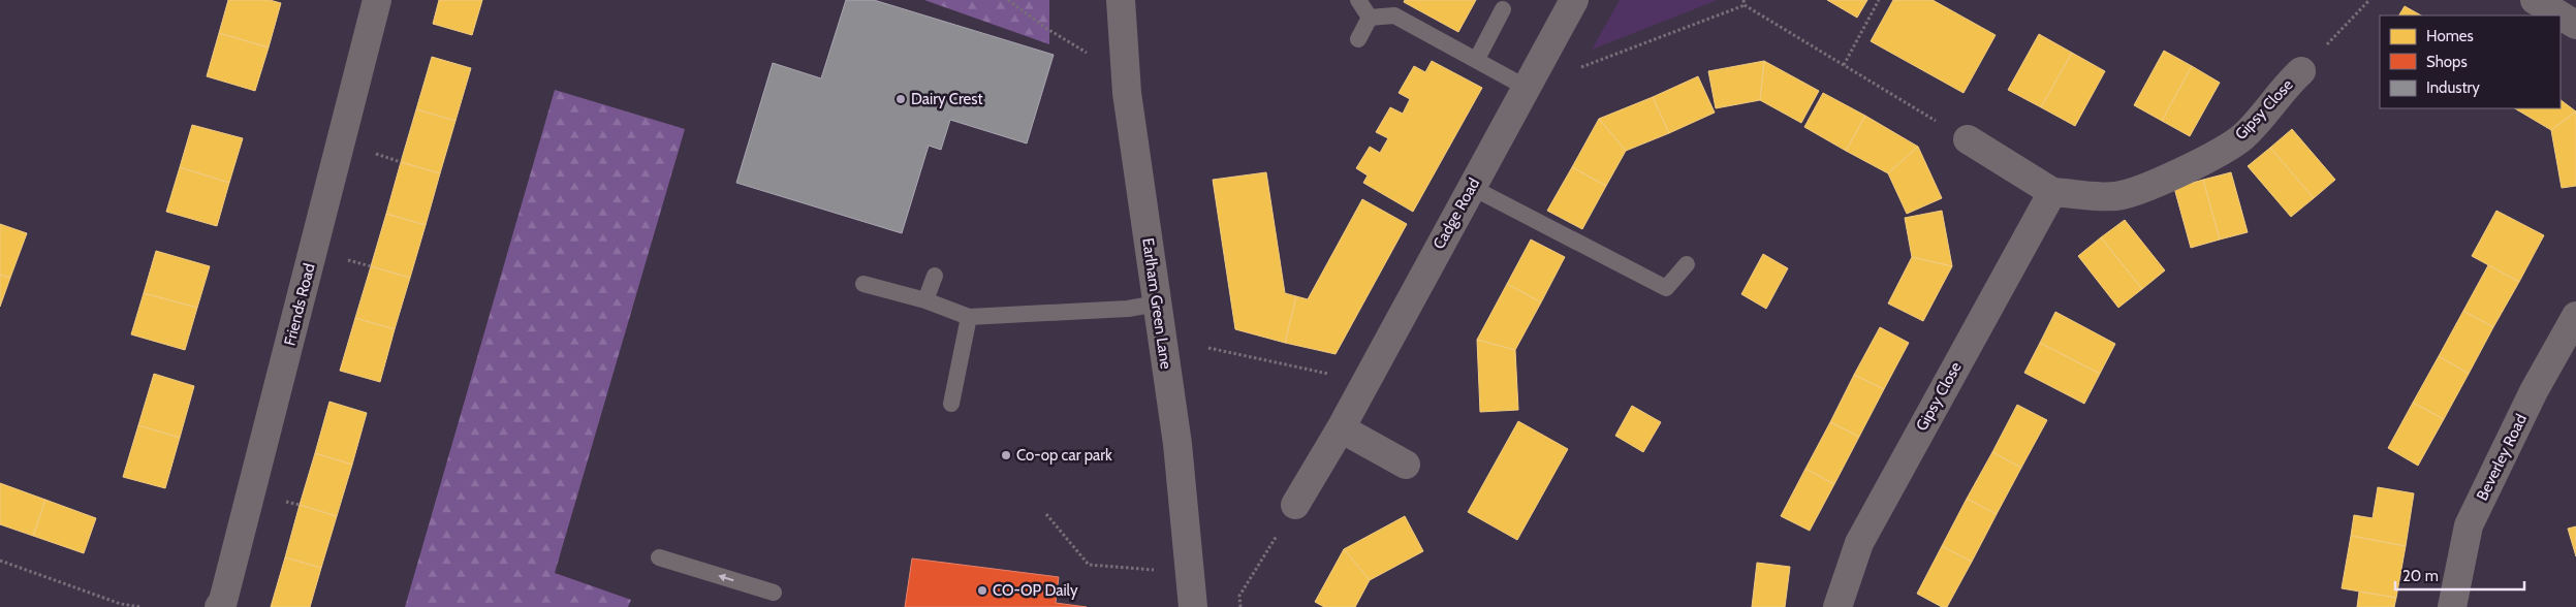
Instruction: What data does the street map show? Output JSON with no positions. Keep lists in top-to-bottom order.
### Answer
{
  "streets": {
    "street": [
      "Gipsy Close",
      "Cadge Road",
      "Earlham Green Lane",
      "Friends Road",
      "Beverley Road"
    ]
  },
  "places": ["Dairy Crest", "Co-op car park", "CO-OP Daily"],
  "legend": ["Homes", "Shops", "Industry"],
  "scale_bar": "20 m"
}
